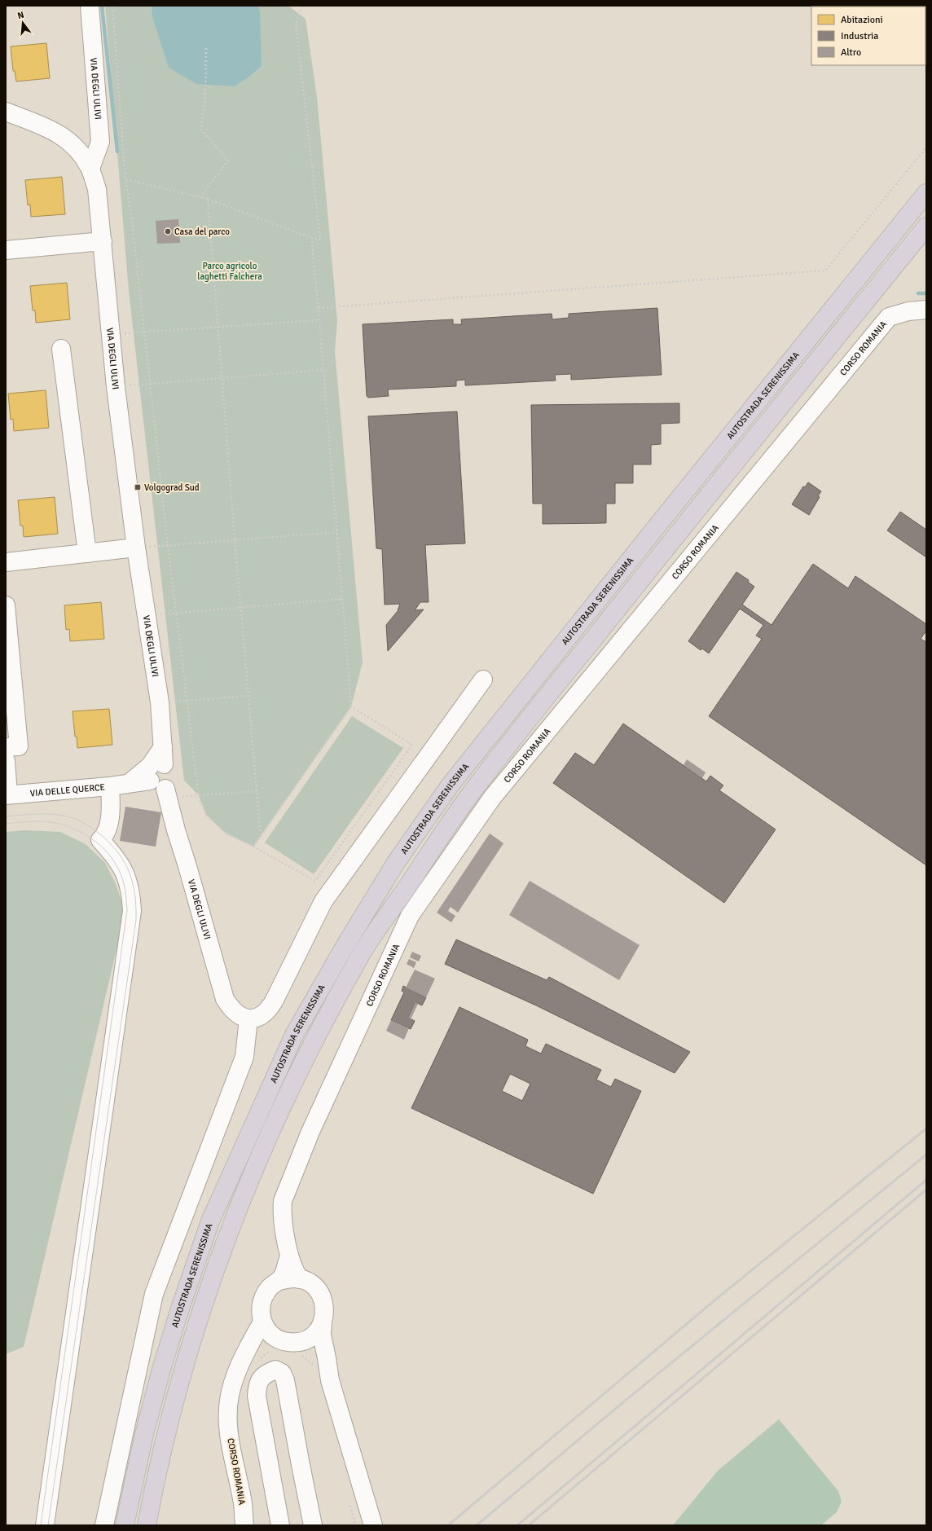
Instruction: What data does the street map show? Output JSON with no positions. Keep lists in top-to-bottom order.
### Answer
{
  "streets": {
    "highway": ["AUTOSTRADA SERENISSIMA"],
    "street": ["VIA DEGLI ULIVI", "CORSO ROMANIA", "VIA DELLE QUERCE"]
  },
  "crossings": [
    ["VIA DEGLI ULIVI", "VIA DELLE QUERCE"]
  ],
  "parks": ["Parco agricolo laghetti Falchera"],
  "places": {
    "other": ["Casa del parco"],
    "transit": ["Volgograd Sud"]
  },
  "legend": ["Abitazioni", "Industria", "Altro"],
  "north": "top"
}
